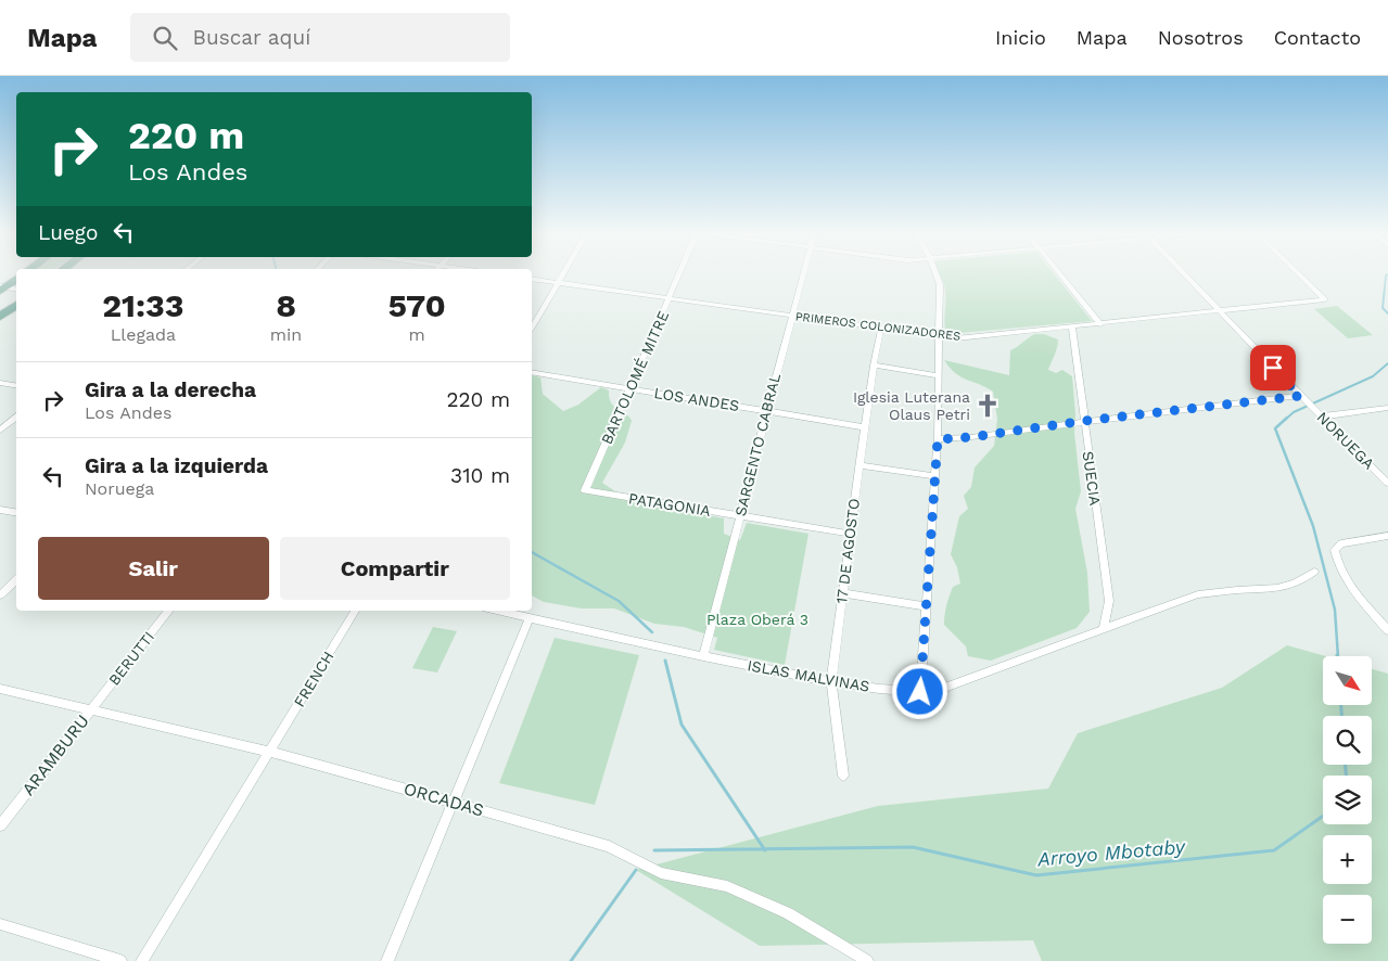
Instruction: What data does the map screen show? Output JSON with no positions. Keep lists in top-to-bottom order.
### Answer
{
  "streets": {
    "street": [
      "PRIMEROS COLONIZADORES",
      "BARTOLOMÉ MITRE",
      "LOS ANDES",
      "NORUEGA",
      "SARGENTO CABRAL",
      "SUECIA",
      "PATAGONIA",
      "17 DE AGOSTO",
      "BERUTTI",
      "ISLAS MALVINAS",
      "FRENCH",
      "ARAMBURU",
      "ORCADAS"
    ]
  },
  "crossings": [
    ["PRIMEROS COLONIZADORES", "BARTOLOMÉ MITRE"],
    ["PRIMEROS COLONIZADORES", "NORUEGA"],
    ["PRIMEROS COLONIZADORES", "SARGENTO CABRAL"],
    ["PRIMEROS COLONIZADORES", "SUECIA"],
    ["PRIMEROS COLONIZADORES", "17 DE AGOSTO"],
    ["BARTOLOMÉ MITRE", "LOS ANDES"],
    ["BARTOLOMÉ MITRE", "PATAGONIA"],
    ["LOS ANDES", "SARGENTO CABRAL"],
    ["LOS ANDES", "17 DE AGOSTO"],
    ["SARGENTO CABRAL", "PATAGONIA"],
    ["SARGENTO CABRAL", "ISLAS MALVINAS"],
    ["SUECIA", "ISLAS MALVINAS"],
    ["PATAGONIA", "17 DE AGOSTO"],
    ["17 DE AGOSTO", "ISLAS MALVINAS"],
    ["BERUTTI", "ARAMBURU"],
    ["BERUTTI", "ORCADAS"],
    ["FRENCH", "ORCADAS"],
    ["ARAMBURU", "ORCADAS"]
  ],
  "water": ["Arroyo Mbotaby"],
  "parks": ["Plaza Oberá 3"],
  "places": {
    "church": ["Iglesia Luterana Olaus Petri"]
  },
  "north": "bottom right",
  "page": {
    "header": "Mapa",
    "search": "Buscar aquí",
    "nav": [
      "Inicio",
      "Mapa",
      "Nosotros",
      "Contacto"
    ],
    "turn": ["220 m", "Los Andes"],
    "then": "Luego",
    "eta": [
      "21:33",
      "Llegada",
      "8",
      "min",
      "570",
      "m"
    ],
    "list": [
      {
        "name": "Gira a la derecha",
        "note": "Los Andes",
        "value": "220 m"
      },
      {
        "name": "Gira a la izquierda",
        "note": "Noruega",
        "value": "310 m"
      }
    ],
    "buttons": ["Salir", "Compartir"],
    "map_buttons": ["+", "−"]
  }
}
